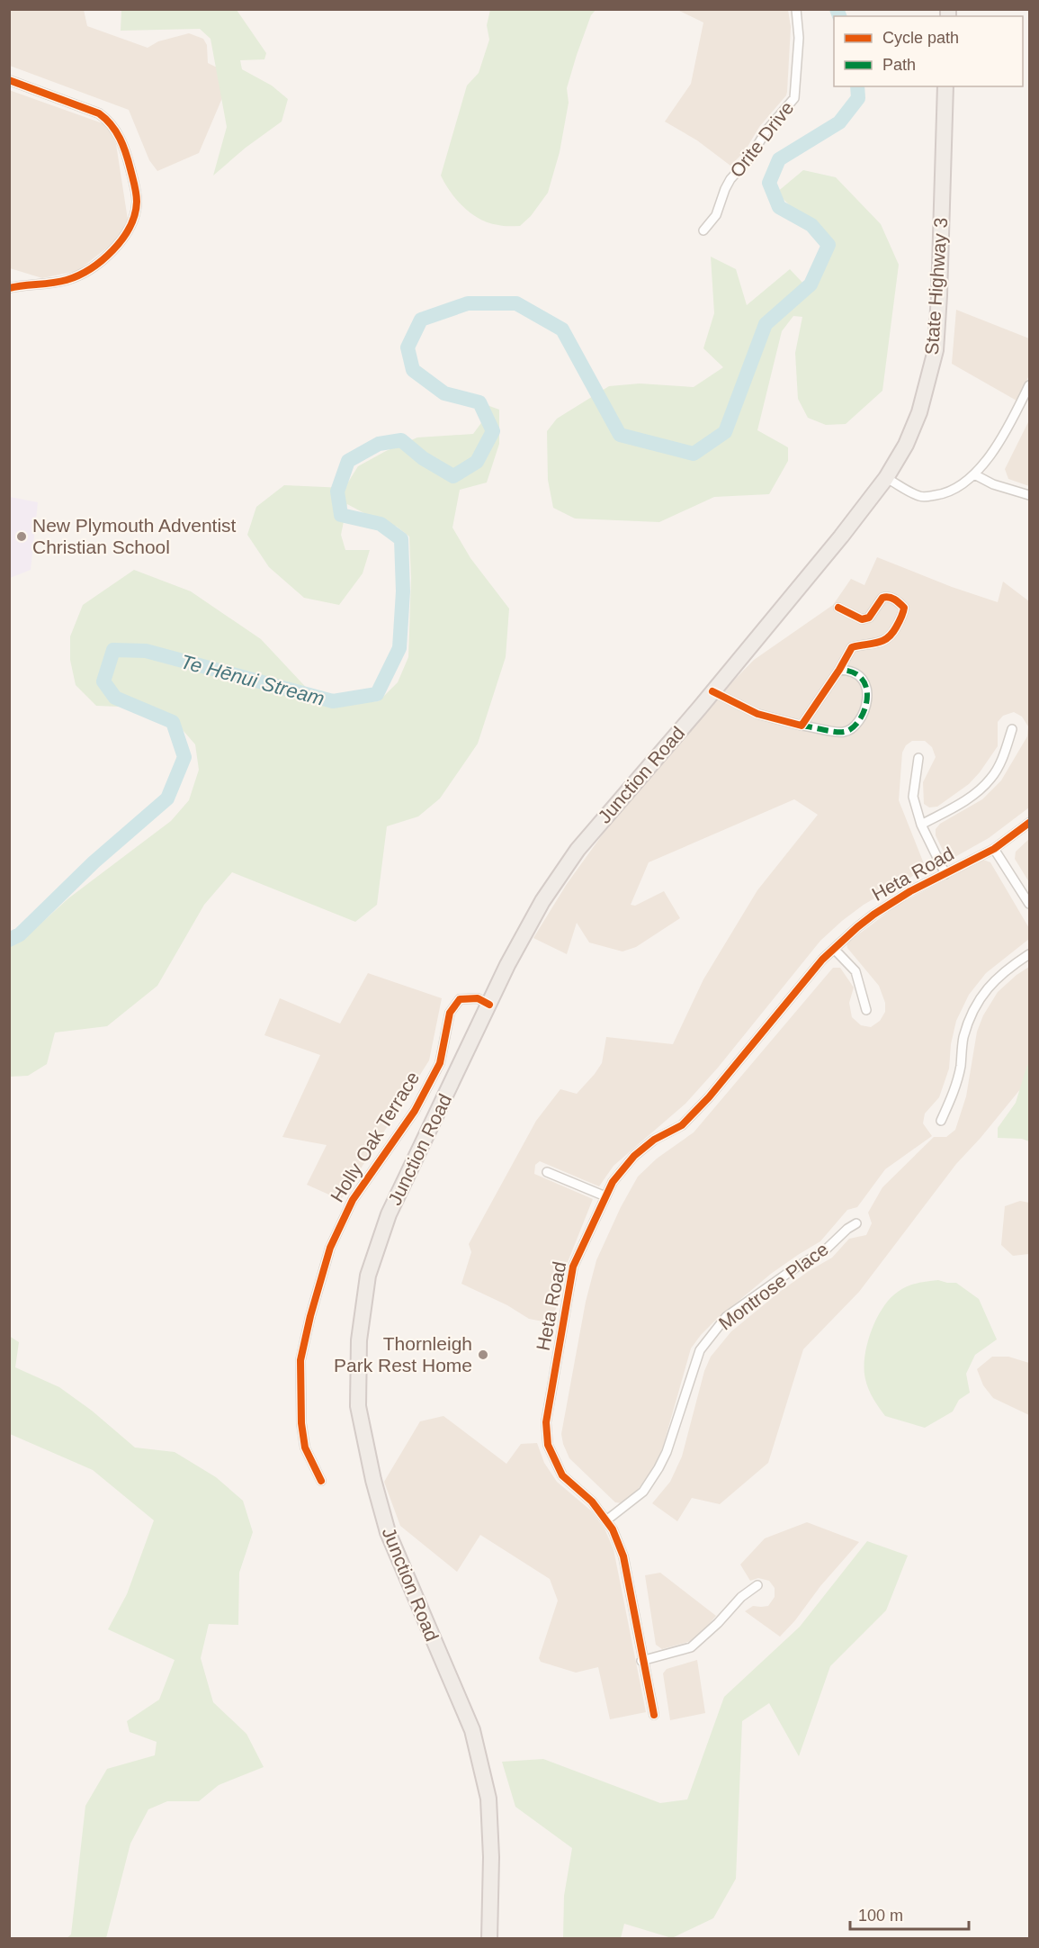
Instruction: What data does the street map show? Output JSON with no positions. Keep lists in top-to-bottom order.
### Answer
{
  "streets": {
    "highway": ["State Highway 3", "Junction Road"],
    "street": [
      "Orite Drive",
      "Heta Road",
      "Holly Oak Terrace",
      "Montrose Place"
    ]
  },
  "crossings": [
    ["State Highway 3", "Junction Road"],
    ["Junction Road", "Holly Oak Terrace"],
    ["Heta Road", "Montrose Place"]
  ],
  "water": ["Te Hēnui Stream"],
  "places": ["New Plymouth Adventist Christian School", "Thornleigh Park Rest Home"],
  "legend": ["Cycle path", "Path"],
  "scale_bar": "100 m"
}
